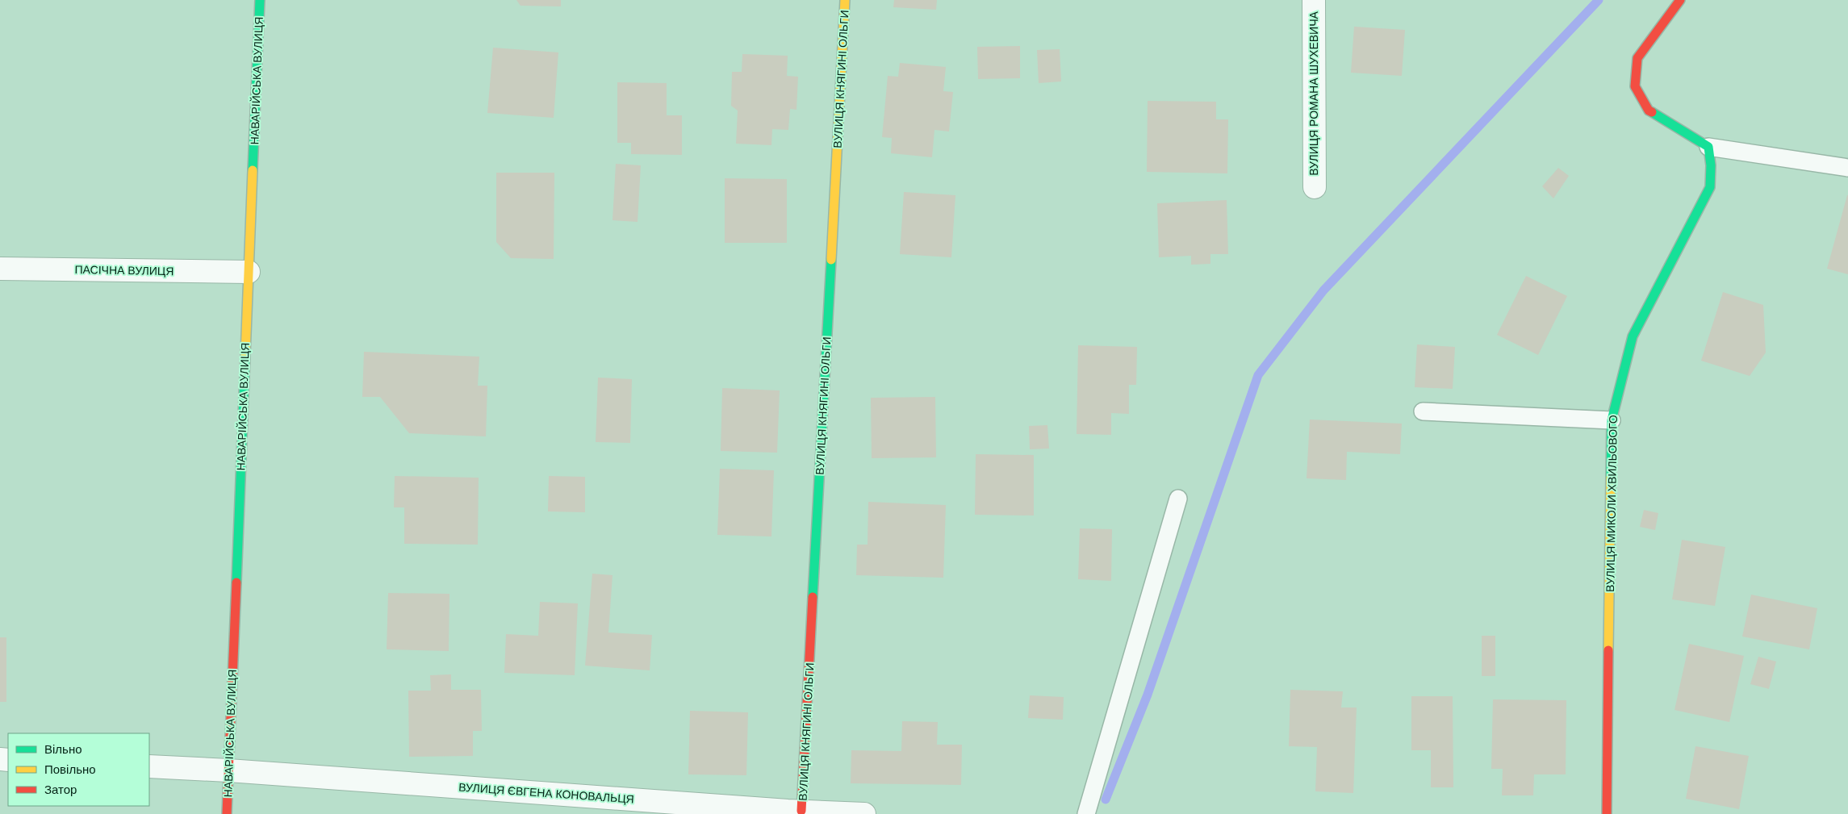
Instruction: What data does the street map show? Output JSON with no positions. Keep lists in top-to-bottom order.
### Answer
{
  "streets": {
    "street": [
      "ВУЛИЦЯ КНЯГИНІ ОЛЬГИ",
      "НАВАРІЙСЬКА ВУЛИЦЯ",
      "ВУЛИЦЯ РОМАНА ШУХЕВИЧА",
      "ПАСІЧНА ВУЛИЦЯ",
      "ВУЛИЦЯ МИКОЛИ ХВИЛЬОВОГО",
      "ВУЛИЦЯ ЄВГЕНА КОНОВАЛЬЦЯ"
    ]
  },
  "crossings": [
    ["ВУЛИЦЯ КНЯГИНІ ОЛЬГИ", "ВУЛИЦЯ ЄВГЕНА КОНОВАЛЬЦЯ"],
    ["НАВАРІЙСЬКА ВУЛИЦЯ", "ПАСІЧНА ВУЛИЦЯ"],
    ["НАВАРІЙСЬКА ВУЛИЦЯ", "ВУЛИЦЯ ЄВГЕНА КОНОВАЛЬЦЯ"]
  ],
  "legend": ["Вільно", "Повільно", "Затор"]
}
